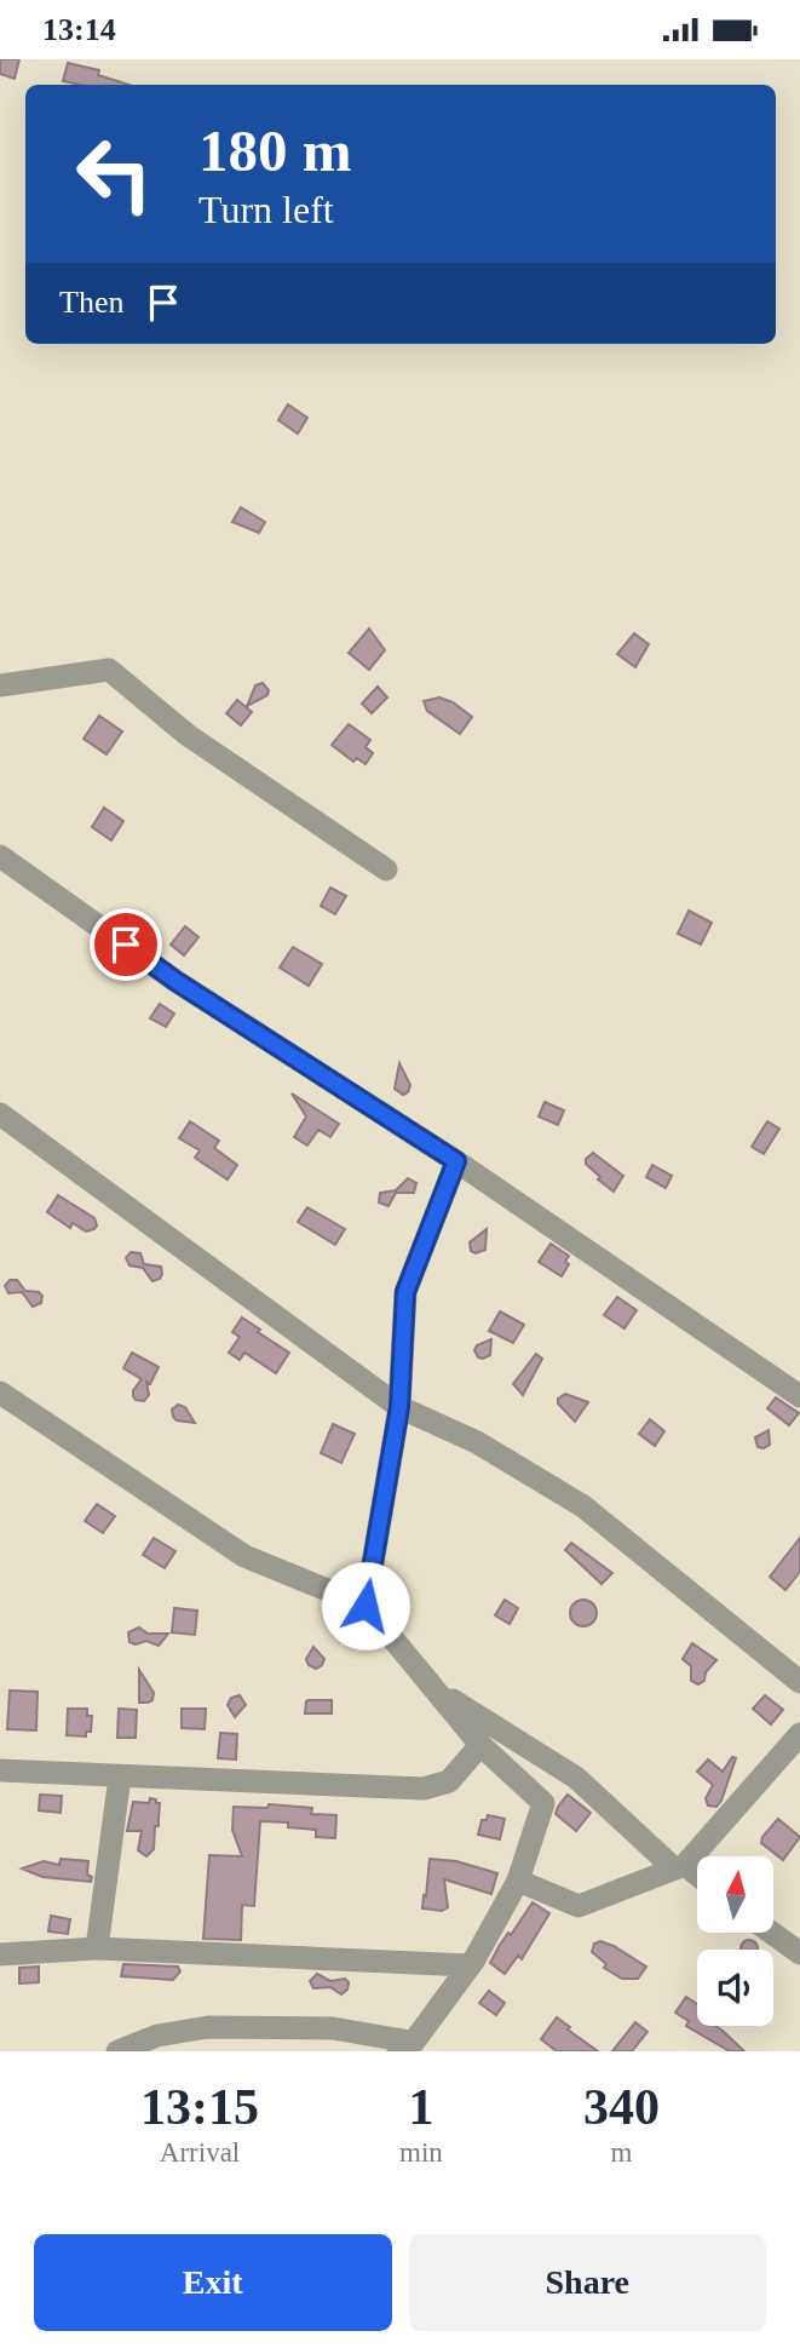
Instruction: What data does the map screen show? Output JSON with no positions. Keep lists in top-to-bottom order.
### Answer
{
  "north": "top",
  "page": {
    "status": "13:14",
    "turn": ["180 m", "Turn left"],
    "then": "Then",
    "eta": [
      "13:15",
      "Arrival",
      "1",
      "min",
      "340",
      "m"
    ],
    "buttons": ["Exit", "Share"]
  }
}
